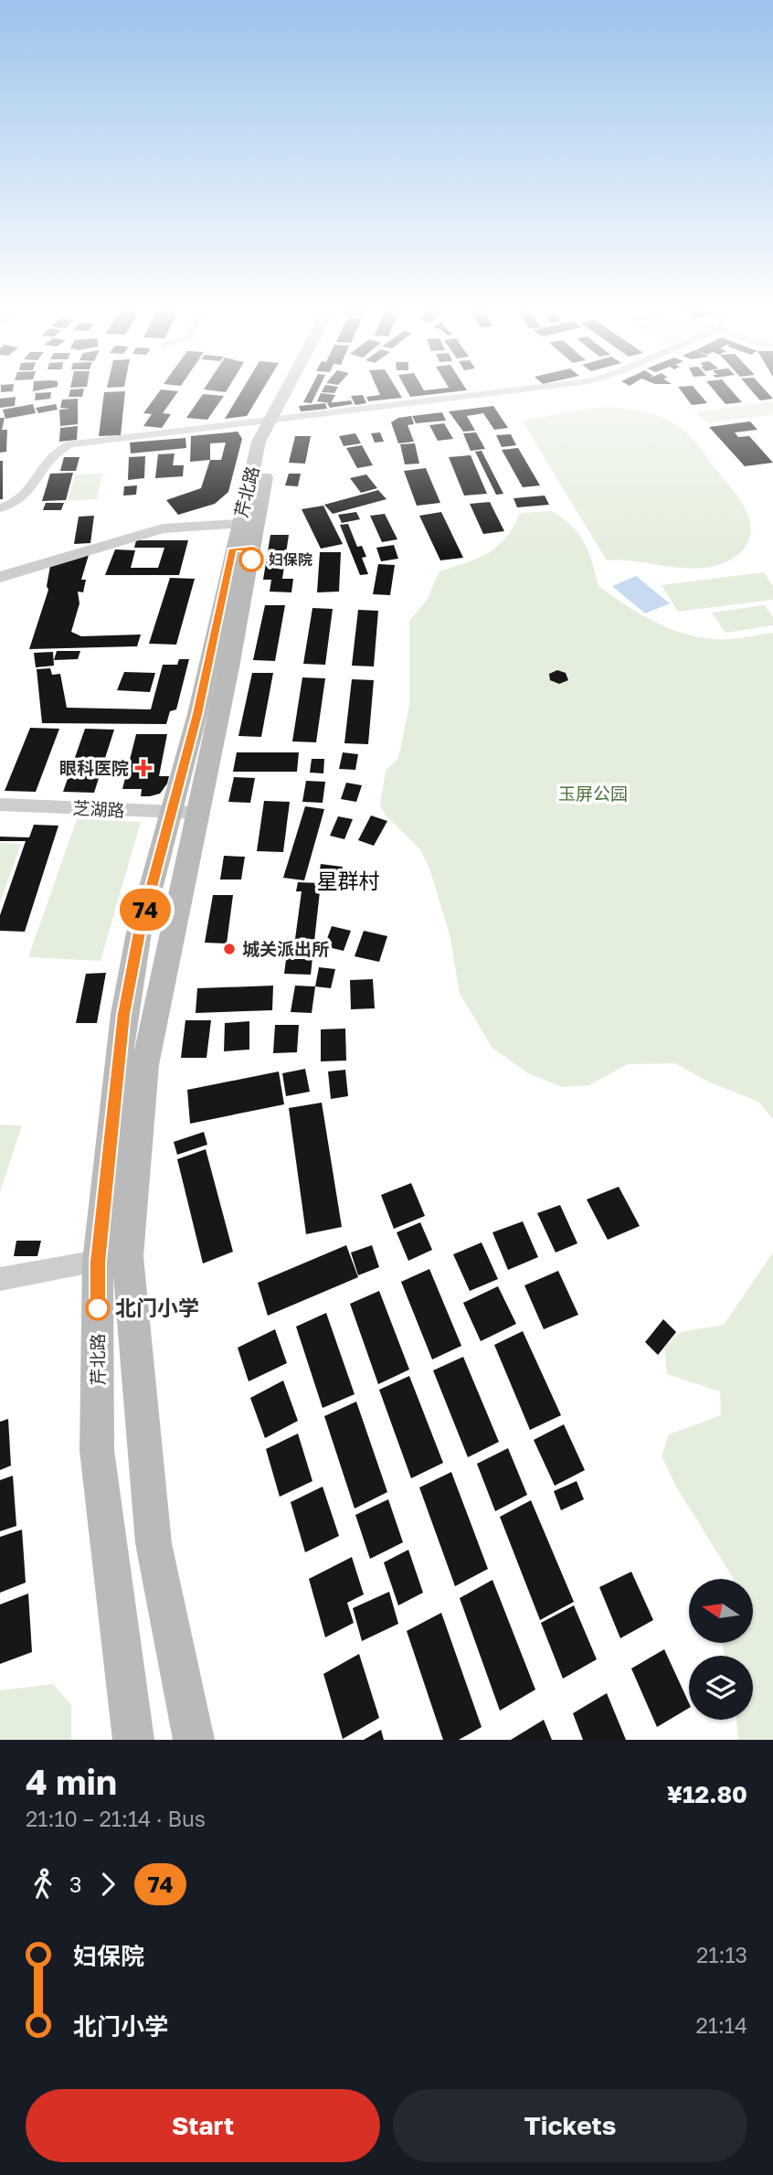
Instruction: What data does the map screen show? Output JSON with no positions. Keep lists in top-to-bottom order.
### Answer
{
  "streets": {
    "main road": ["芹北路"],
    "street": ["芝湖路"]
  },
  "crossings": [
    ["芹北路", "芝湖路"]
  ],
  "districts": ["星群村"],
  "parks": ["玉屏公园"],
  "places": {
    "other": ["妇保院", "城关派出所", "北门小学"],
    "health": ["眼科医院"]
  },
  "lines": ["bus line 74"],
  "north": "left",
  "page": {
    "on_map": "74",
    "heading": ["4 min", "21:10 – 21:14 · Bus", "¥12.80"],
    "legs": ["3", "74"],
    "list": [
      {
        "name": "妇保院",
        "value": "21:13"
      },
      {
        "name": "北门小学",
        "value": "21:14"
      }
    ],
    "buttons": ["Start", "Tickets"]
  }
}
